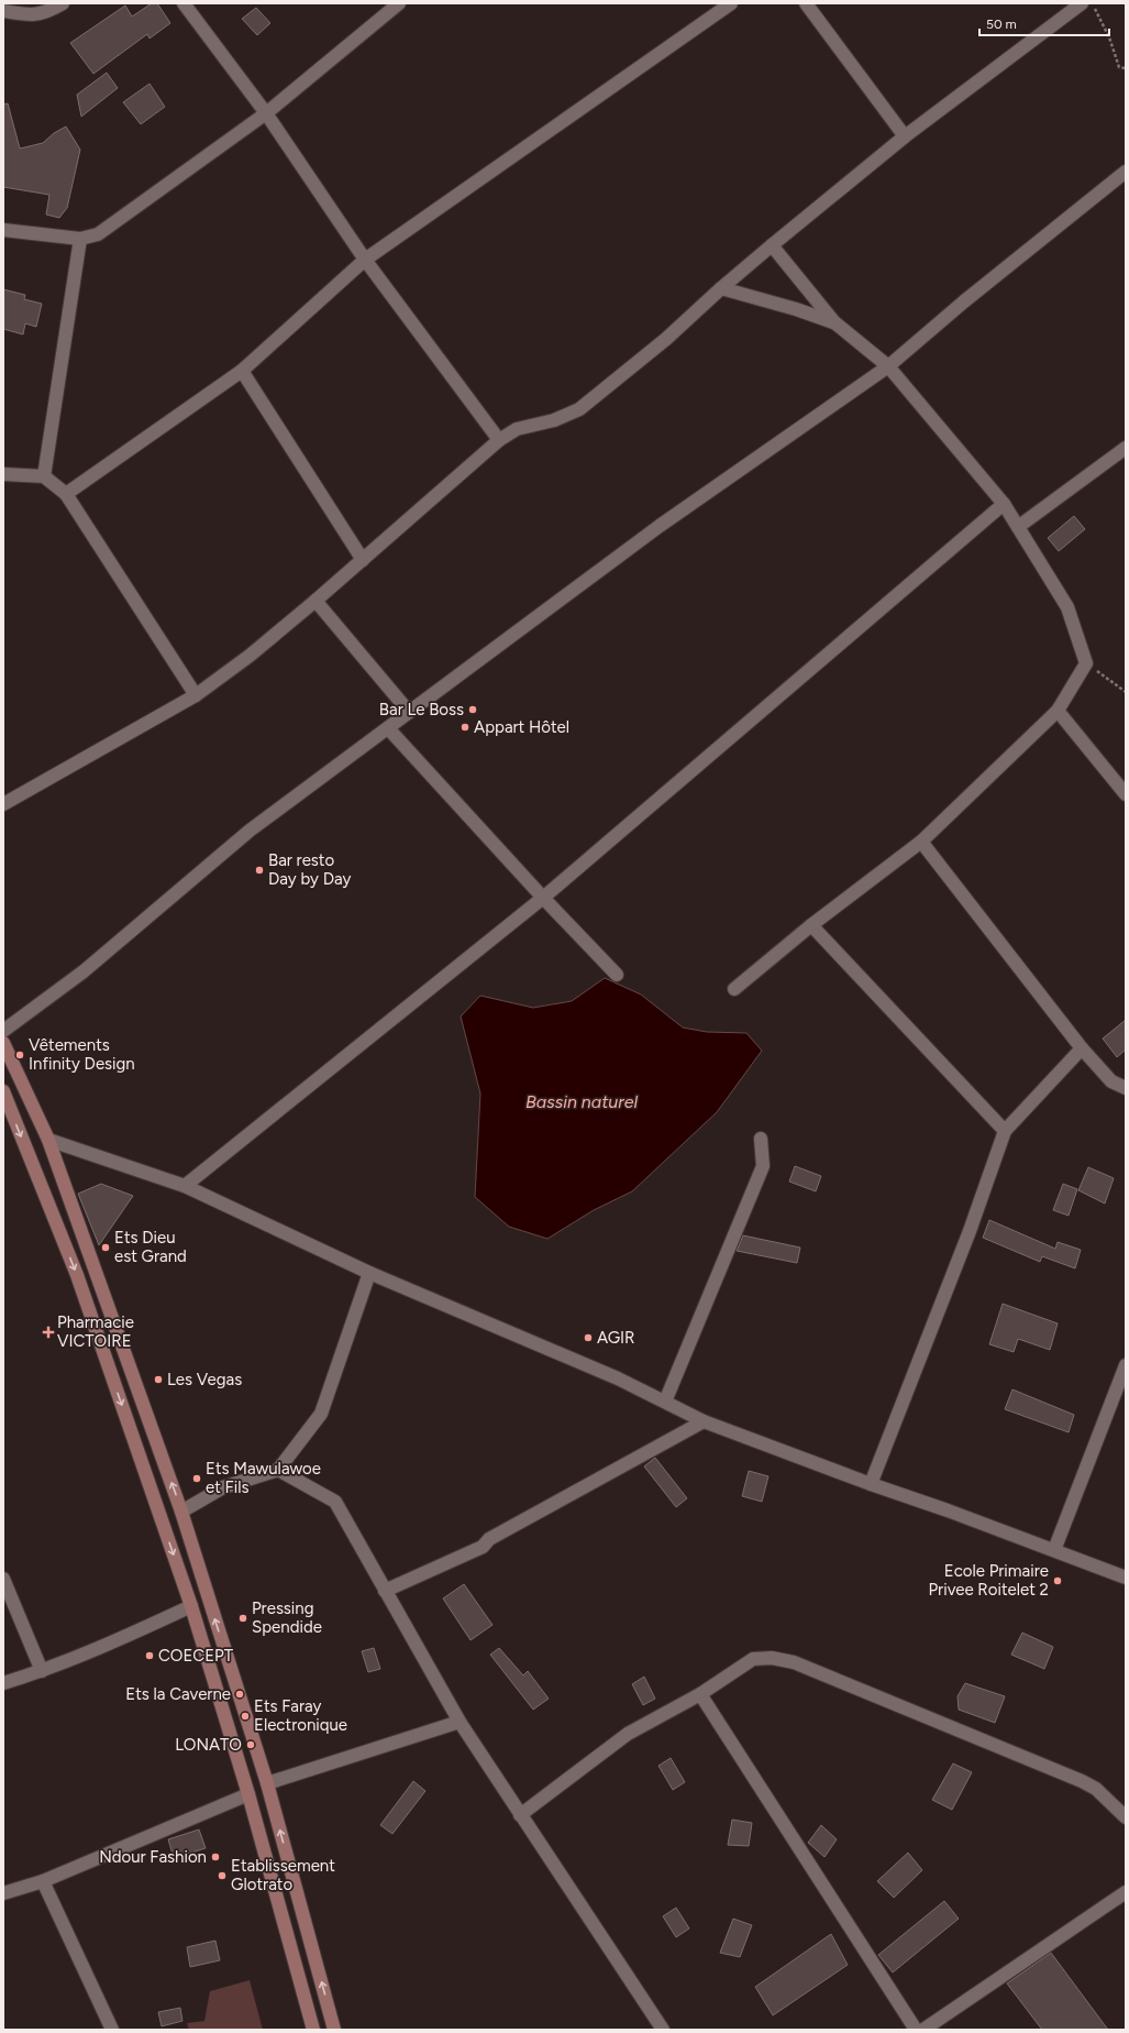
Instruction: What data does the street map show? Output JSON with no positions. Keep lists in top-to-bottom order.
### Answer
{
  "water": ["Bassin naturel"],
  "places": {
    "other": [
      "Bar Le Boss",
      "Appart Hôtel",
      "Bar resto Day by Day",
      "Vêtements Infinity Design",
      "Ets Dieu est Grand",
      "AGIR",
      "Les Vegas",
      "Ets Mawulawoe et Fils",
      "Ecole Primaire Privee Roitelet 2",
      "Pressing Spendide",
      "COECEPT",
      "Ets la Caverne",
      "Ets Faray Electronique",
      "LONATO",
      "Ndour Fashion",
      "Etablissement Glotrato"
    ],
    "health": ["Pharmacie VICTOIRE"]
  },
  "scale_bar": "50 m"
}
